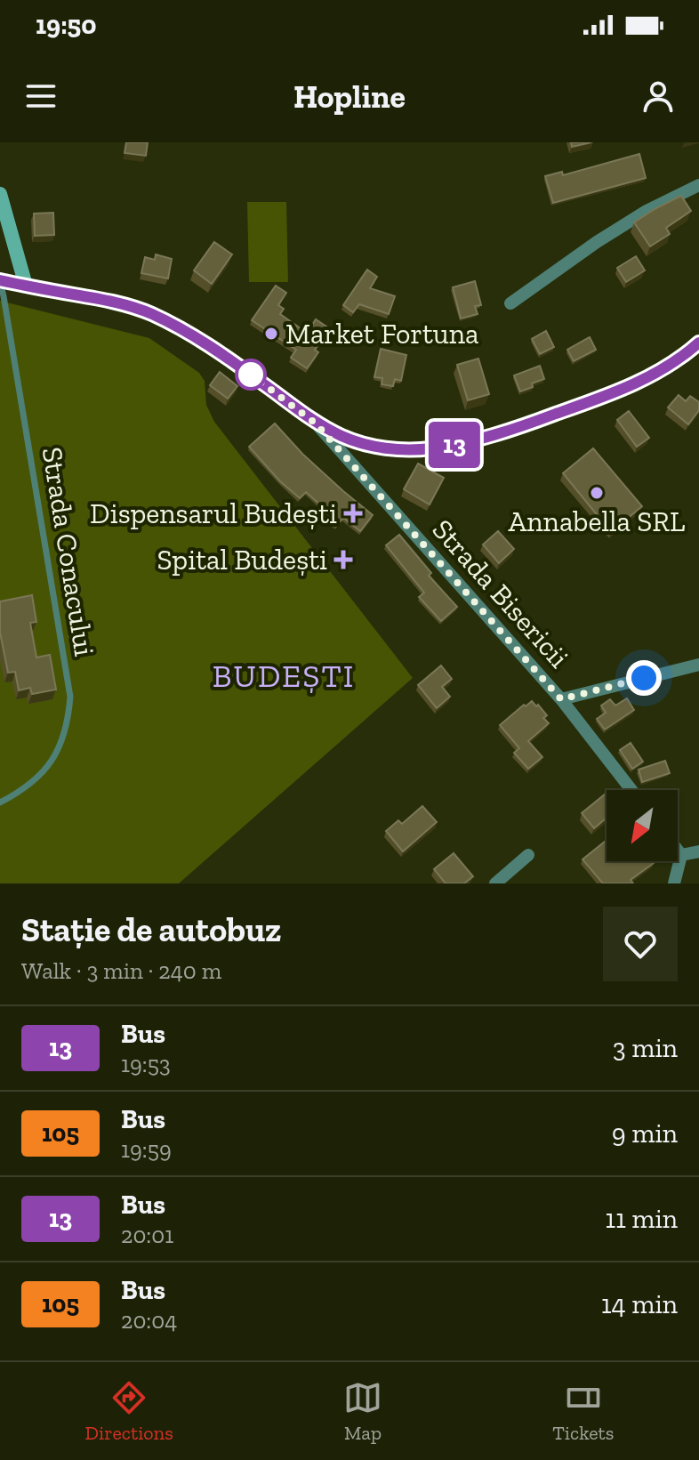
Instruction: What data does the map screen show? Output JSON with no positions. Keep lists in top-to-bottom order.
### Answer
{
  "streets": {
    "street": ["Strada Bisericii"],
    "lane": ["Strada Conacului"]
  },
  "districts": ["BUDEȘTI"],
  "places": {
    "other": ["Market Fortuna", "Annabella SRL"],
    "health": ["Dispensarul Budești", "Spital Budești"]
  },
  "lines": ["bus line 13"],
  "north": "bottom left",
  "page": {
    "status": "19:50",
    "header": "Hopline",
    "on_map": "13",
    "heading": ["Stație de autobuz", "Walk · 3 min · 240 m"],
    "list": [
      {
        "mark": "13",
        "name": "Bus",
        "note": "19:53",
        "value": "3 min"
      },
      {
        "mark": "105",
        "name": "Bus",
        "note": "19:59",
        "value": "9 min"
      },
      {
        "mark": "13",
        "name": "Bus",
        "note": "20:01",
        "value": "11 min"
      },
      {
        "mark": "105",
        "name": "Bus",
        "note": "20:04",
        "value": "14 min"
      }
    ],
    "tabs": ["Directions", "Map", "Tickets"]
  }
}
